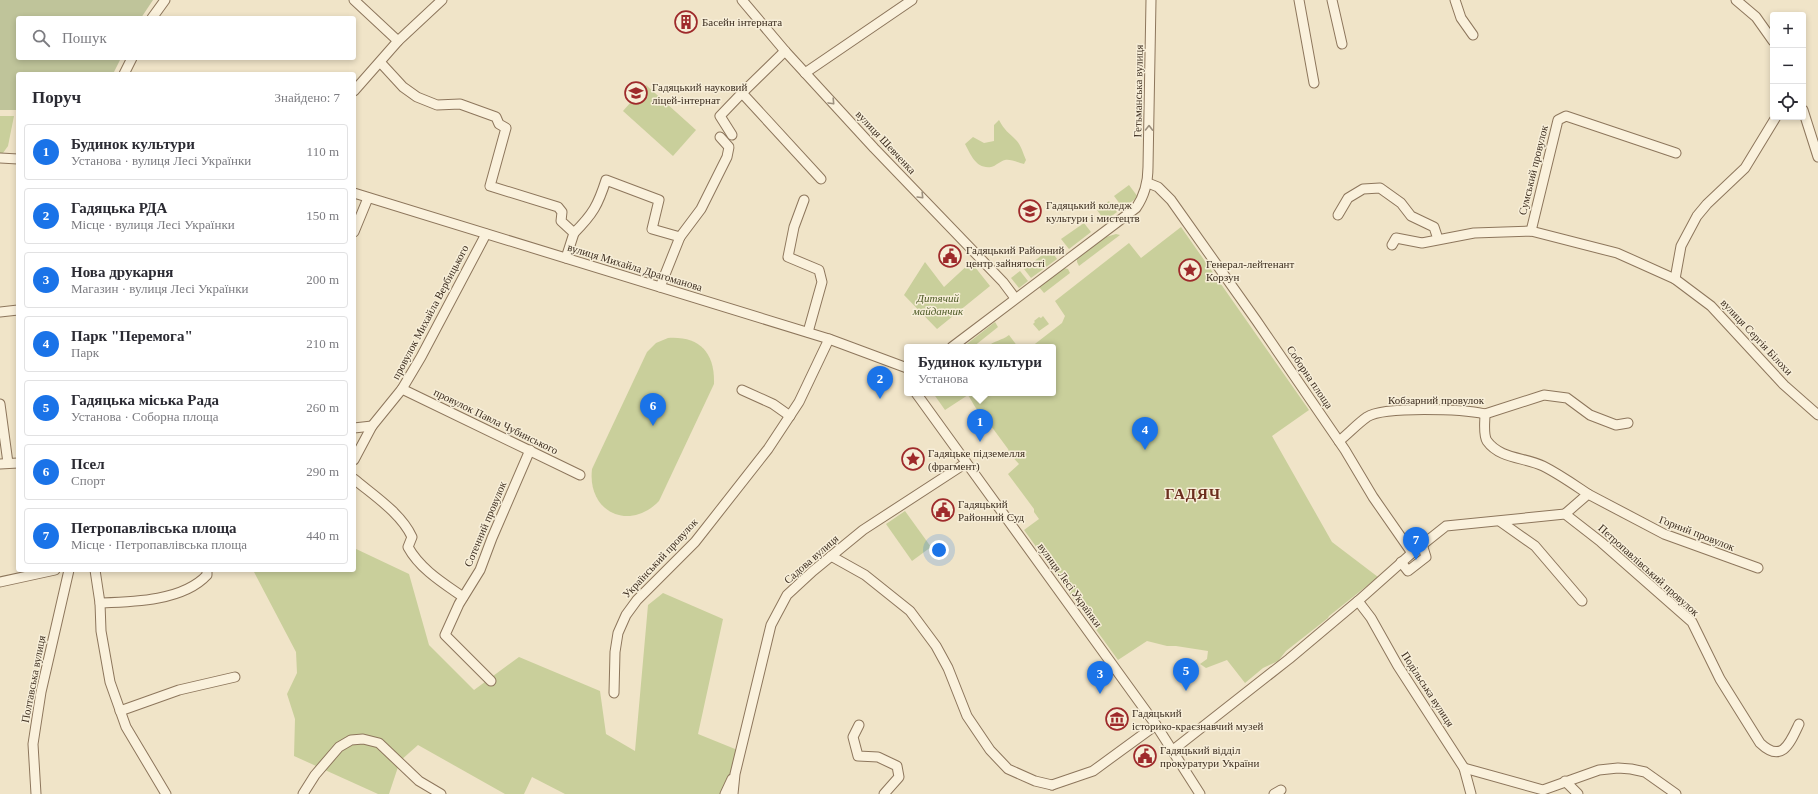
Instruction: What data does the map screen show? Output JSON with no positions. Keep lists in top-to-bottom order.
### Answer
{
  "streets": {
    "street": [
      "Гетьманська вулиця",
      "вулиця Шевченка",
      "Сумський провулок",
      "вулиця Михайла Драгоманова",
      "провулок Михайла Вербицького",
      "вулиця Сергія Білохи",
      "Соборна площа",
      "Кобзарний провулок",
      "провулок Павла Чубинського",
      "Сотенний провулок",
      "Горний провулок",
      "Український провулок",
      "Садова вулиця",
      "Петропавлівський провулок",
      "вулиця Лесі Українки",
      "Полтавська вулиця",
      "Подільська вулиця"
    ]
  },
  "crossings": [
    ["Гетьманська вулиця", "Соборна площа"],
    ["Сумський провулок", "вулиця Сергія Білохи"],
    ["вулиця Михайла Драгоманова", "провулок Михайла Вербицького"],
    ["вулиця Михайла Драгоманова", "Український провулок"],
    ["провулок Михайла Вербицького", "провулок Павла Чубинського"],
    ["Соборна площа", "Кобзарний провулок"],
    ["Кобзарний провулок", "Горний провулок"],
    ["провулок Павла Чубинського", "Сотенний провулок"],
    ["Садова вулиця", "вулиця Лесі Українки"]
  ],
  "one_way": ["Гетьманська вулиця", "вулиця Шевченка"],
  "districts": ["ГАДЯЧ"],
  "parks": ["Дитячий майданчик"],
  "places": {
    "building": ["Басейн інтерната"],
    "school or university": ["Гадяцький науковий ліцей-інтернат", "Гадяцький коледж культури і мистецтв"],
    "public building": ["Гадяцький Районний центр зайнятості", "Гадяцький Районний Суд", "Гадяцький відділ прокуратури України"],
    "place": ["Генерал-лейтенант Корзун", "Гадяцьке підземелля (фрагмент)"],
    "museum": ["Гадяцький історико-краєзнавчий музей"]
  },
  "page": {
    "map_buttons": ["+", "−"],
    "search": "Пошук",
    "heading": ["Поруч", "Знайдено: 7"],
    "list": [
      {
        "mark": "1",
        "name": "Будинок культури",
        "note": "Установа · вулиця Лесі Українки",
        "value": "110 m"
      },
      {
        "mark": "2",
        "name": "Гадяцька РДА",
        "note": "Місце · вулиця Лесі Українки",
        "value": "150 m"
      },
      {
        "mark": "3",
        "name": "Нова друкарня",
        "note": "Магазин · вулиця Лесі Українки",
        "value": "200 m"
      },
      {
        "mark": "4",
        "name": "Парк \"Перемога\"",
        "note": "Парк",
        "value": "210 m"
      },
      {
        "mark": "5",
        "name": "Гадяцька міська Рада",
        "note": "Установа · Соборна площа",
        "value": "260 m"
      },
      {
        "mark": "6",
        "name": "Псел",
        "note": "Спорт",
        "value": "290 m"
      },
      {
        "mark": "7",
        "name": "Петропавлівська площа",
        "note": "Місце · Петропавлівська площа",
        "value": "440 m"
      }
    ],
    "popup": ["Будинок культури", "Установа"],
    "pins": [
      "2",
      "6",
      "1",
      "4",
      "7",
      "5",
      "3"
    ]
  }
}
